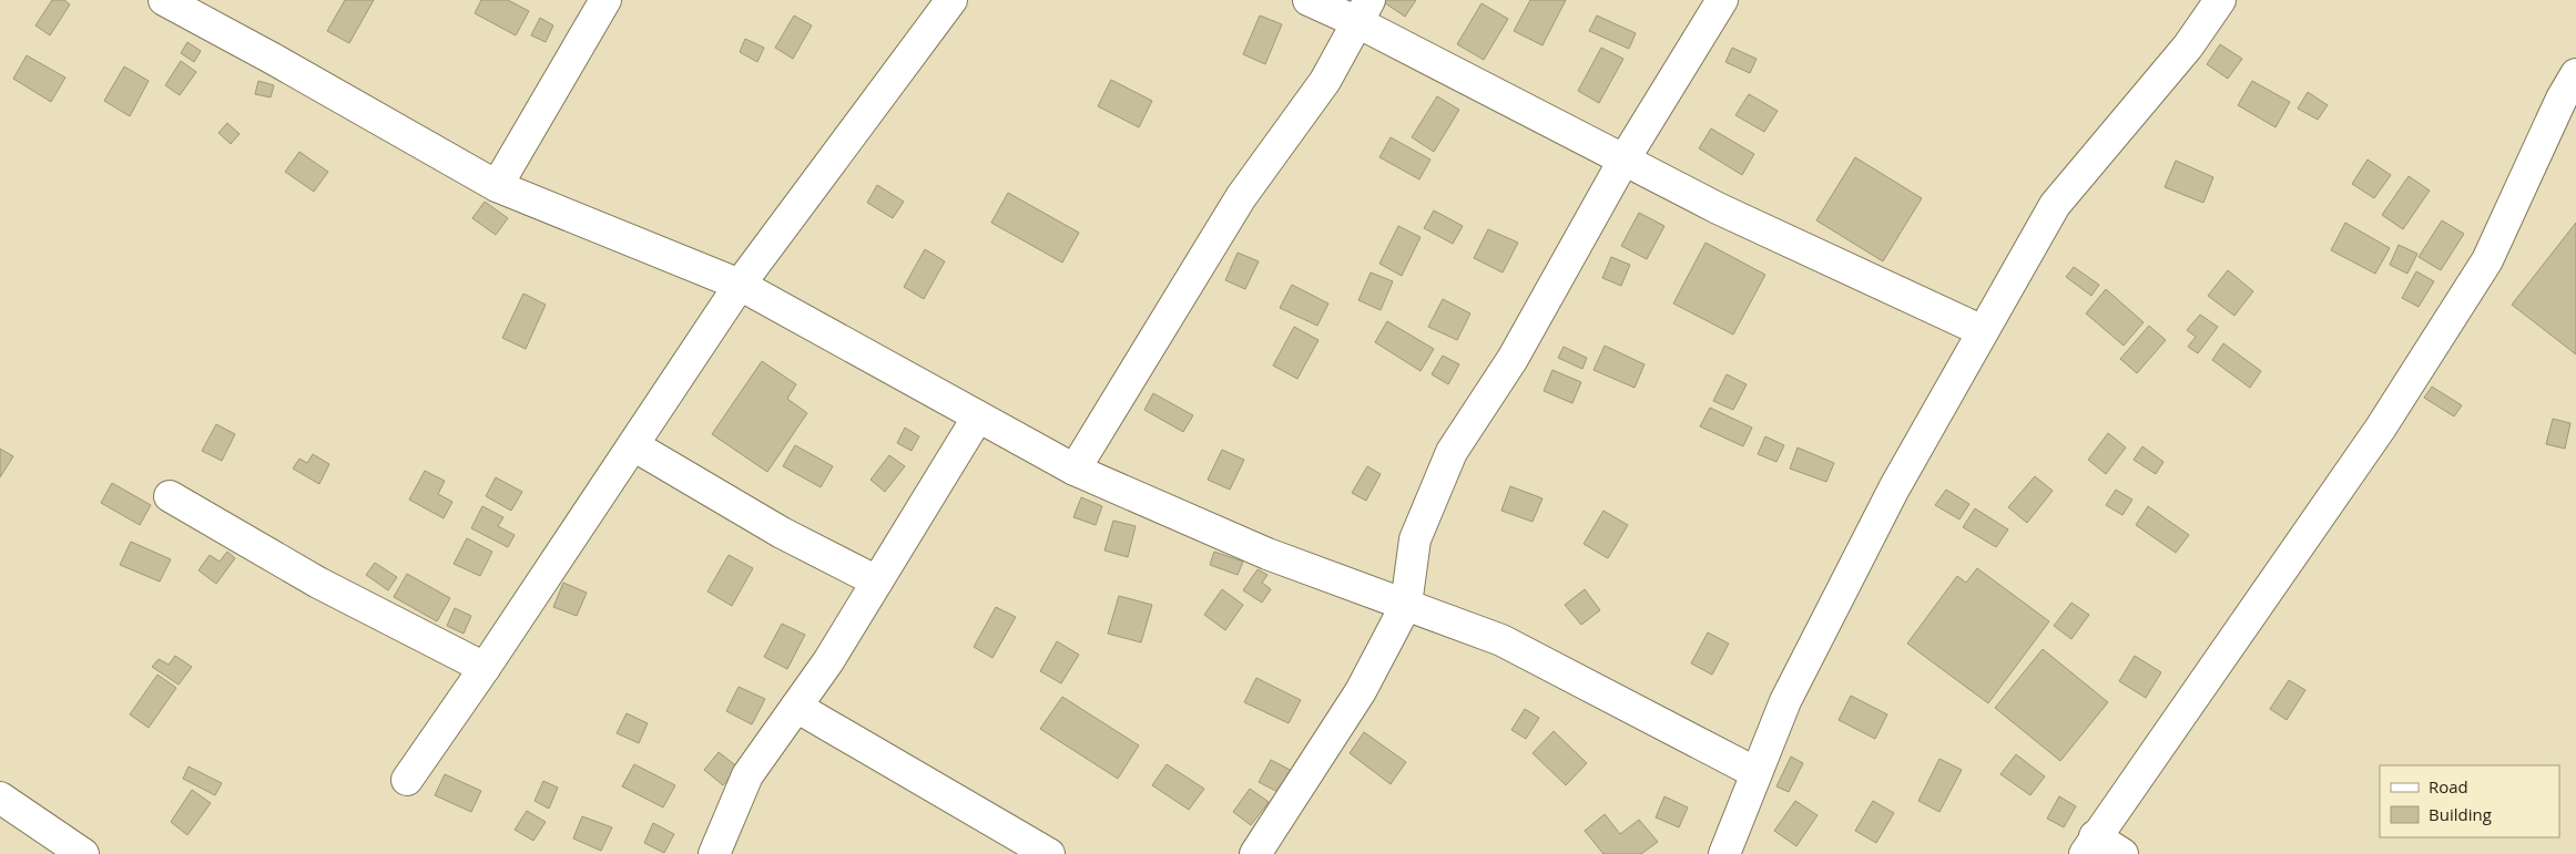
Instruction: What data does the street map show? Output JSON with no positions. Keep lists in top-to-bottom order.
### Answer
{
  "legend": ["Road", "Building"]
}
